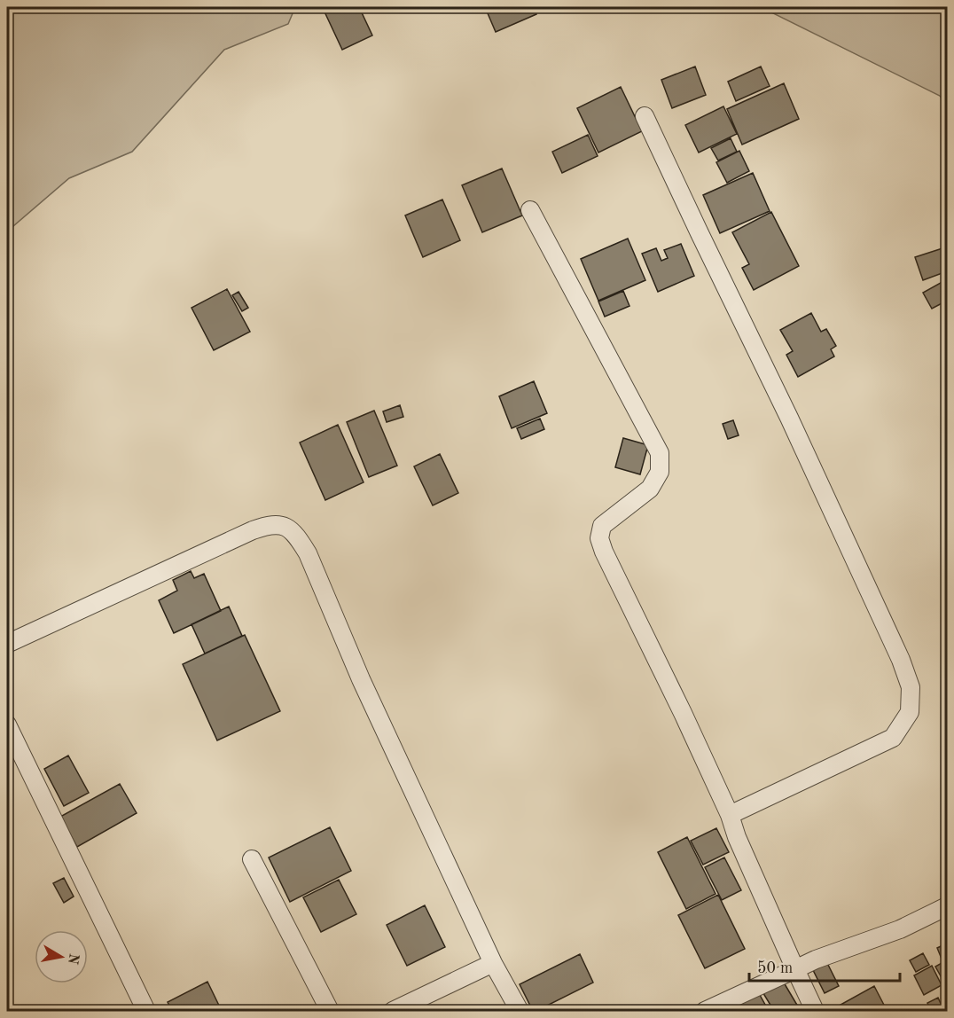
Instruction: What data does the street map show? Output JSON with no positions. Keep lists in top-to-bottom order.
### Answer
{
  "scale_bar": "50 m",
  "north": "right"
}
